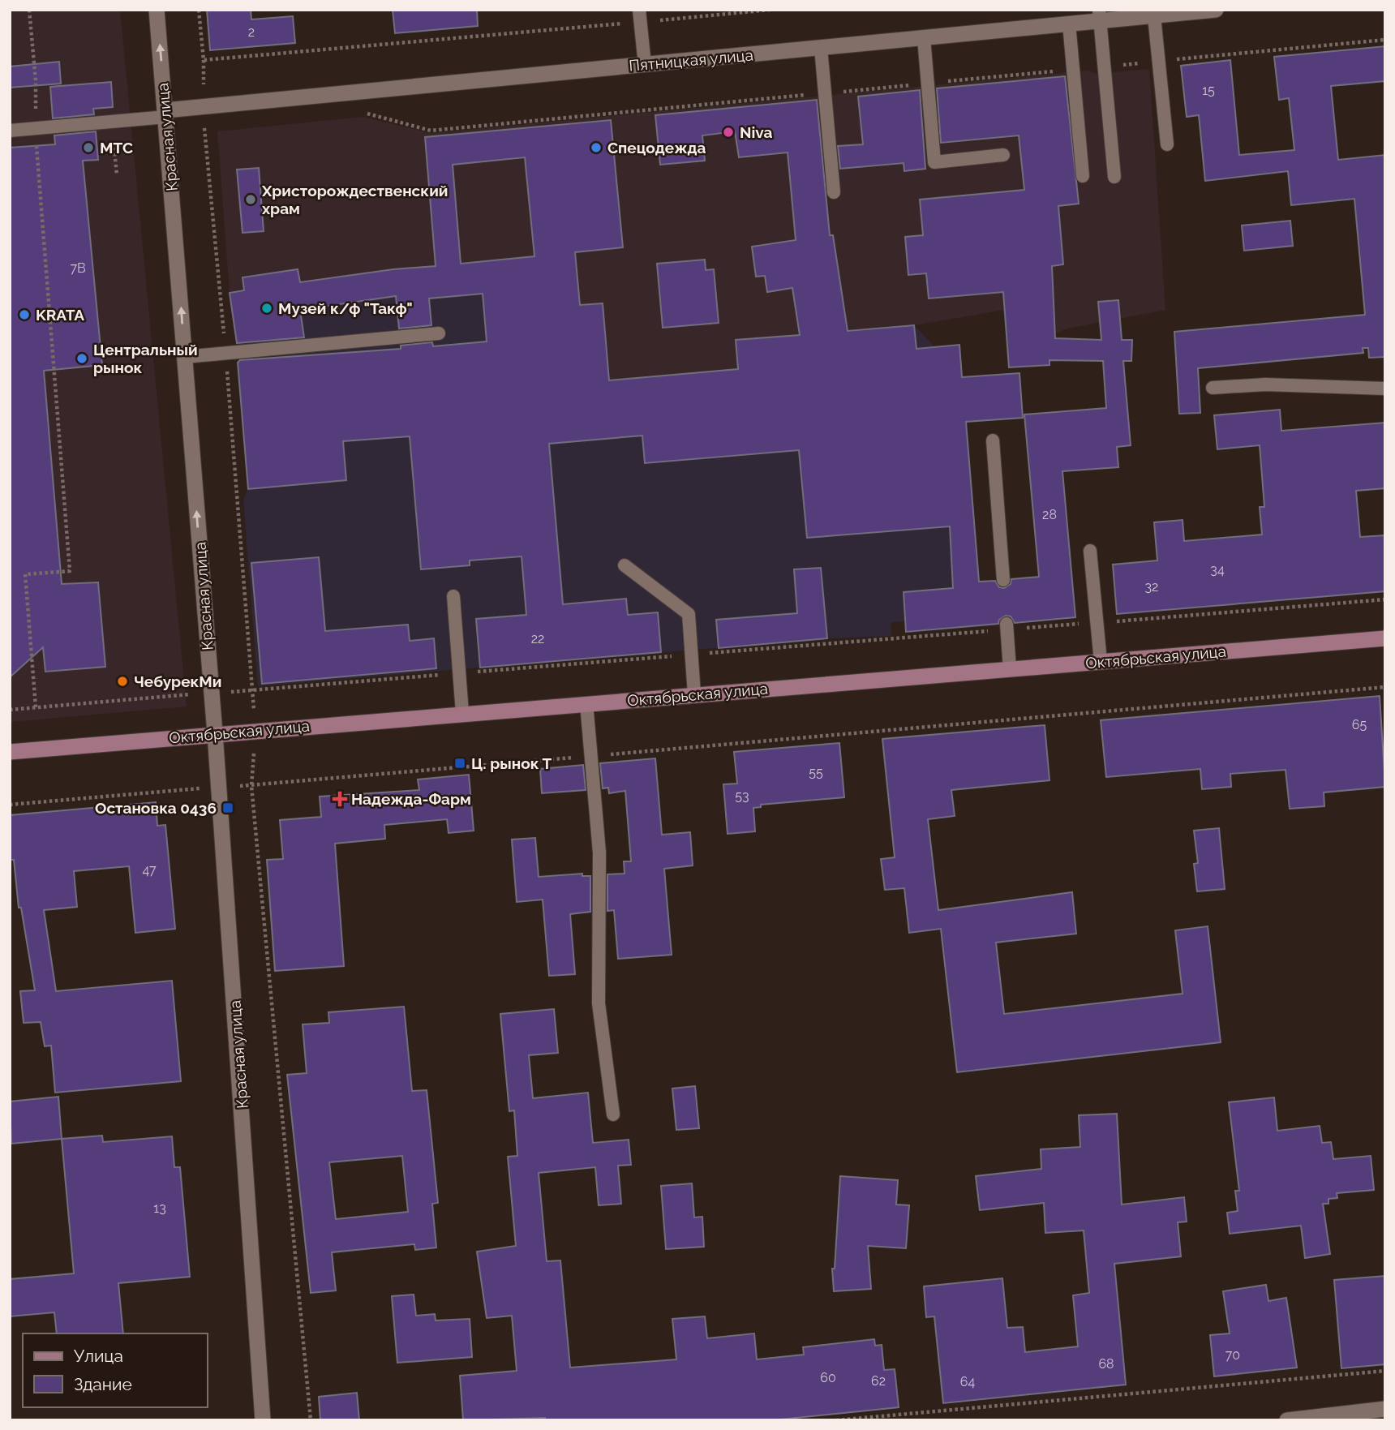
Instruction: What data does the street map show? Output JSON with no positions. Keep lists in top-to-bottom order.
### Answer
{
  "streets": {
    "main road": ["Октябрьская улица"],
    "street": ["Пятницкая улица", "Красная улица"]
  },
  "crossings": [
    ["Пятницкая улица", "Красная улица"],
    ["Красная улица", "Октябрьская улица"]
  ],
  "one_way": ["Красная улица"],
  "places": {
    "other": [
      "Niva",
      "МТС",
      "Спецодежда",
      "Христорождественский храм",
      "Музей к/ф \"Такф\"",
      "KRATA",
      "Центральный рынок",
      "ЧебурекМи"
    ],
    "transit": ["Ц. рынок Т", "Остановка 0436"],
    "health": ["Надежда-Фарм"]
  },
  "house_numbers": [
    "2",
    "15",
    "7В",
    "28",
    "34",
    "32",
    "22",
    "65",
    "55",
    "53",
    "47",
    "13",
    "70",
    "68",
    "60",
    "62",
    "64"
  ],
  "legend": ["Улица", "Здание"]
}
